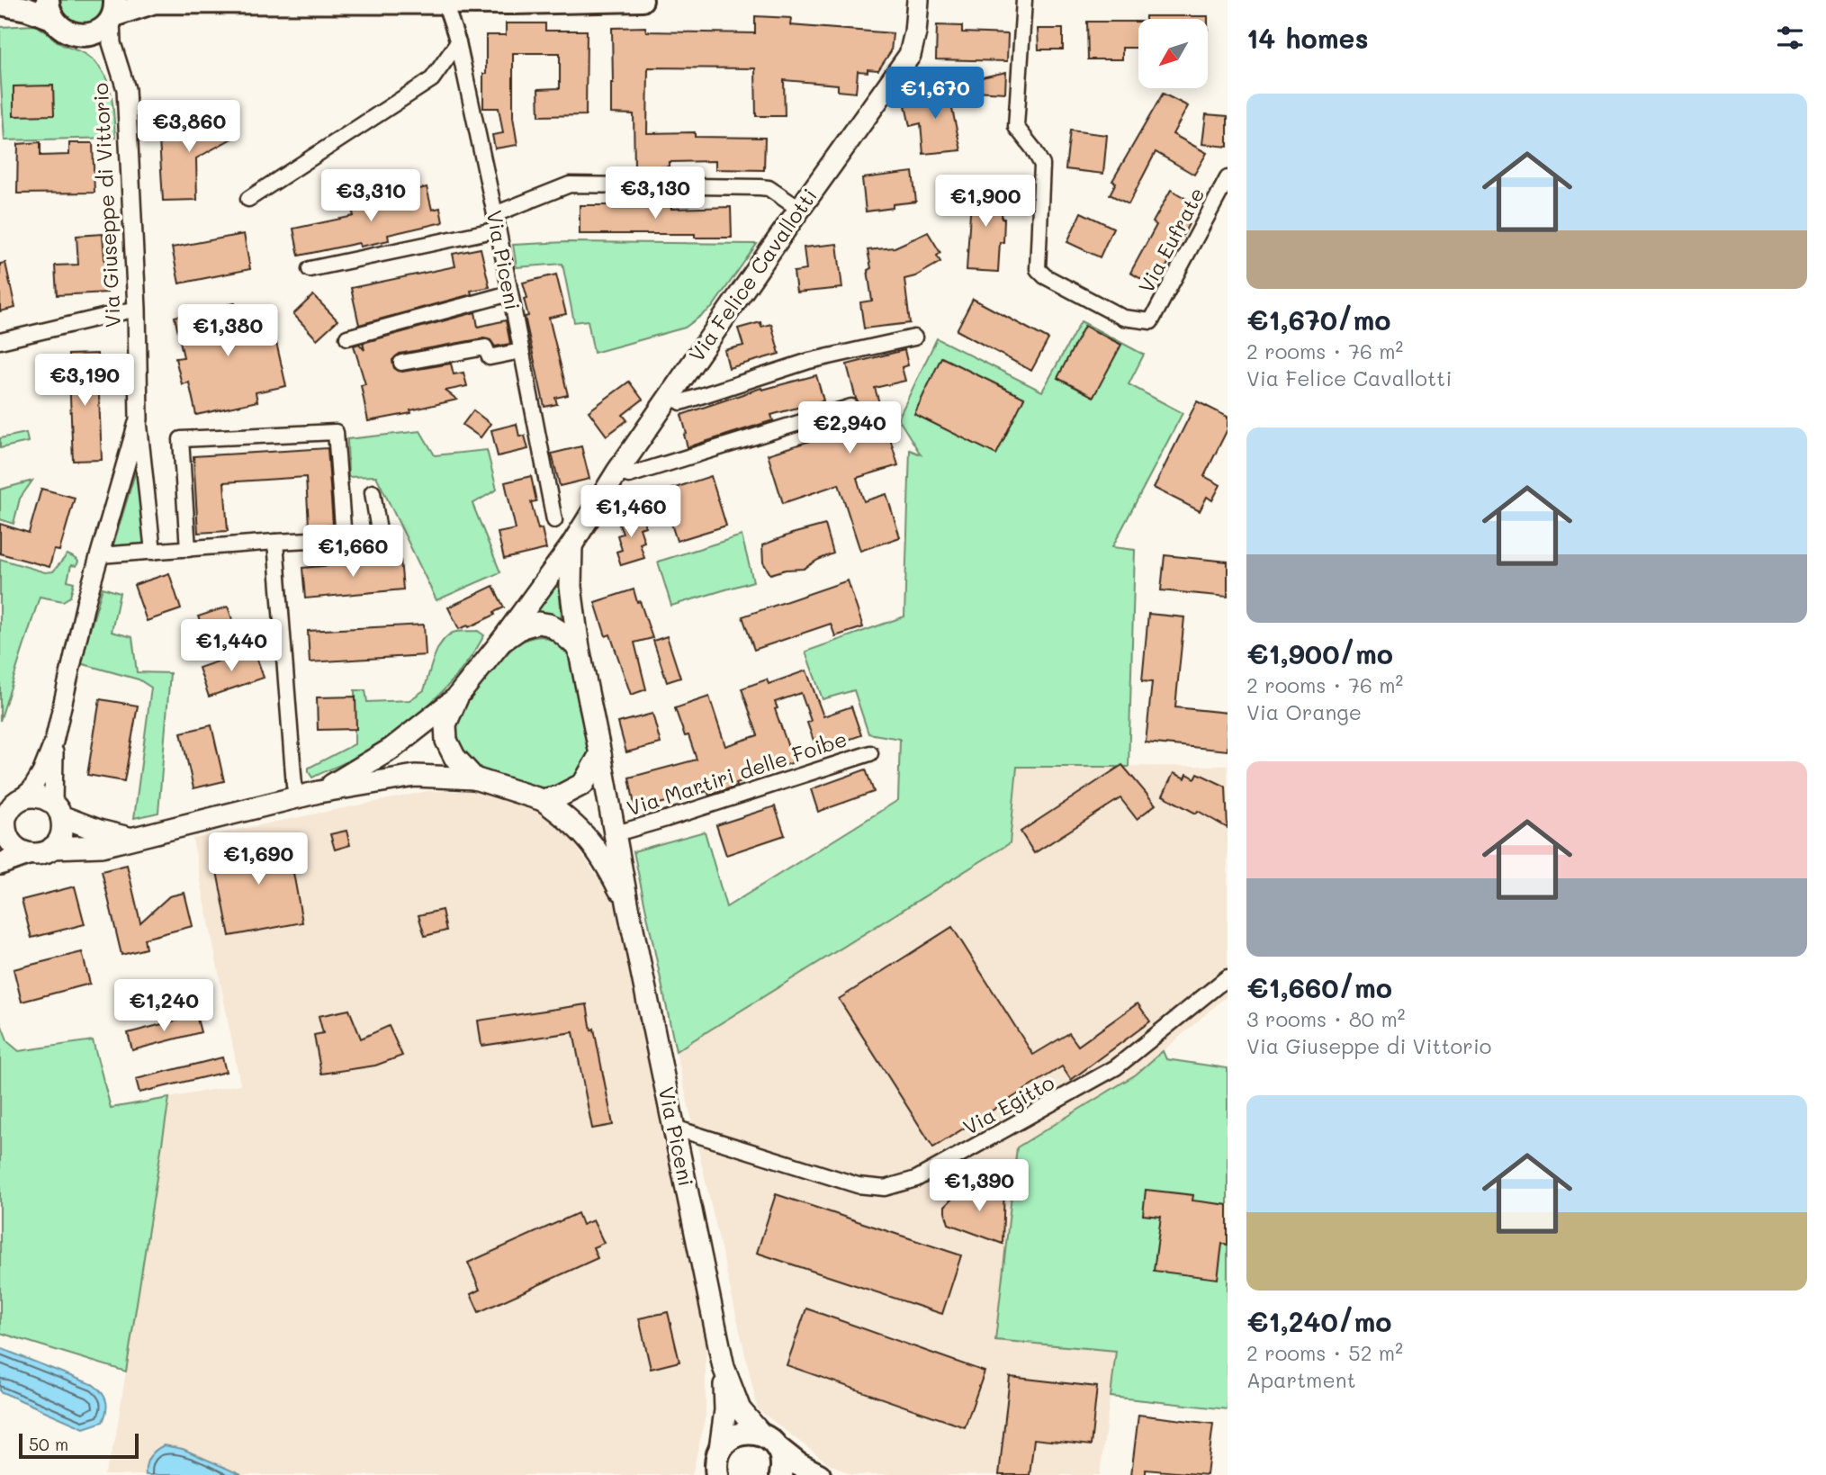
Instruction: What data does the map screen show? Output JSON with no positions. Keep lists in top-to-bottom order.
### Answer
{
  "streets": {
    "main road": ["Via Piceni", "Via Felice Cavallotti"],
    "street": [
      "Via Giuseppe di Vittorio",
      "Via Eufrate",
      "Via Martiri delle Foibe",
      "Via Egitto"
    ]
  },
  "crossings": [
    ["Via Piceni", "Via Felice Cavallotti"],
    ["Via Piceni", "Via Martiri delle Foibe"],
    ["Via Piceni", "Via Egitto"]
  ],
  "scale_bar": "50 m",
  "north": "bottom left",
  "page": {
    "heading": "14 homes",
    "price": [
      "€1,670",
      "€3,860",
      "€3,130",
      "€3,310",
      "€1,900",
      "€1,380",
      "€3,190",
      "€2,940",
      "€1,460",
      "€1,660",
      "€1,440",
      "€1,690",
      "€1,240",
      "€1,390"
    ],
    "list": [
      {
        "name": "€1,670/mo",
        "note": "2 rooms · 76 m² · Via Felice Cavallotti"
      },
      {
        "name": "€1,900/mo",
        "note": "2 rooms · 76 m² · Via Orange"
      },
      {
        "name": "€1,660/mo",
        "note": "3 rooms · 80 m² · Via Giuseppe di Vittorio"
      },
      {
        "name": "€1,240/mo",
        "note": "2 rooms · 52 m² · Apartment"
      }
    ],
    "scale": "50 m"
  }
}
